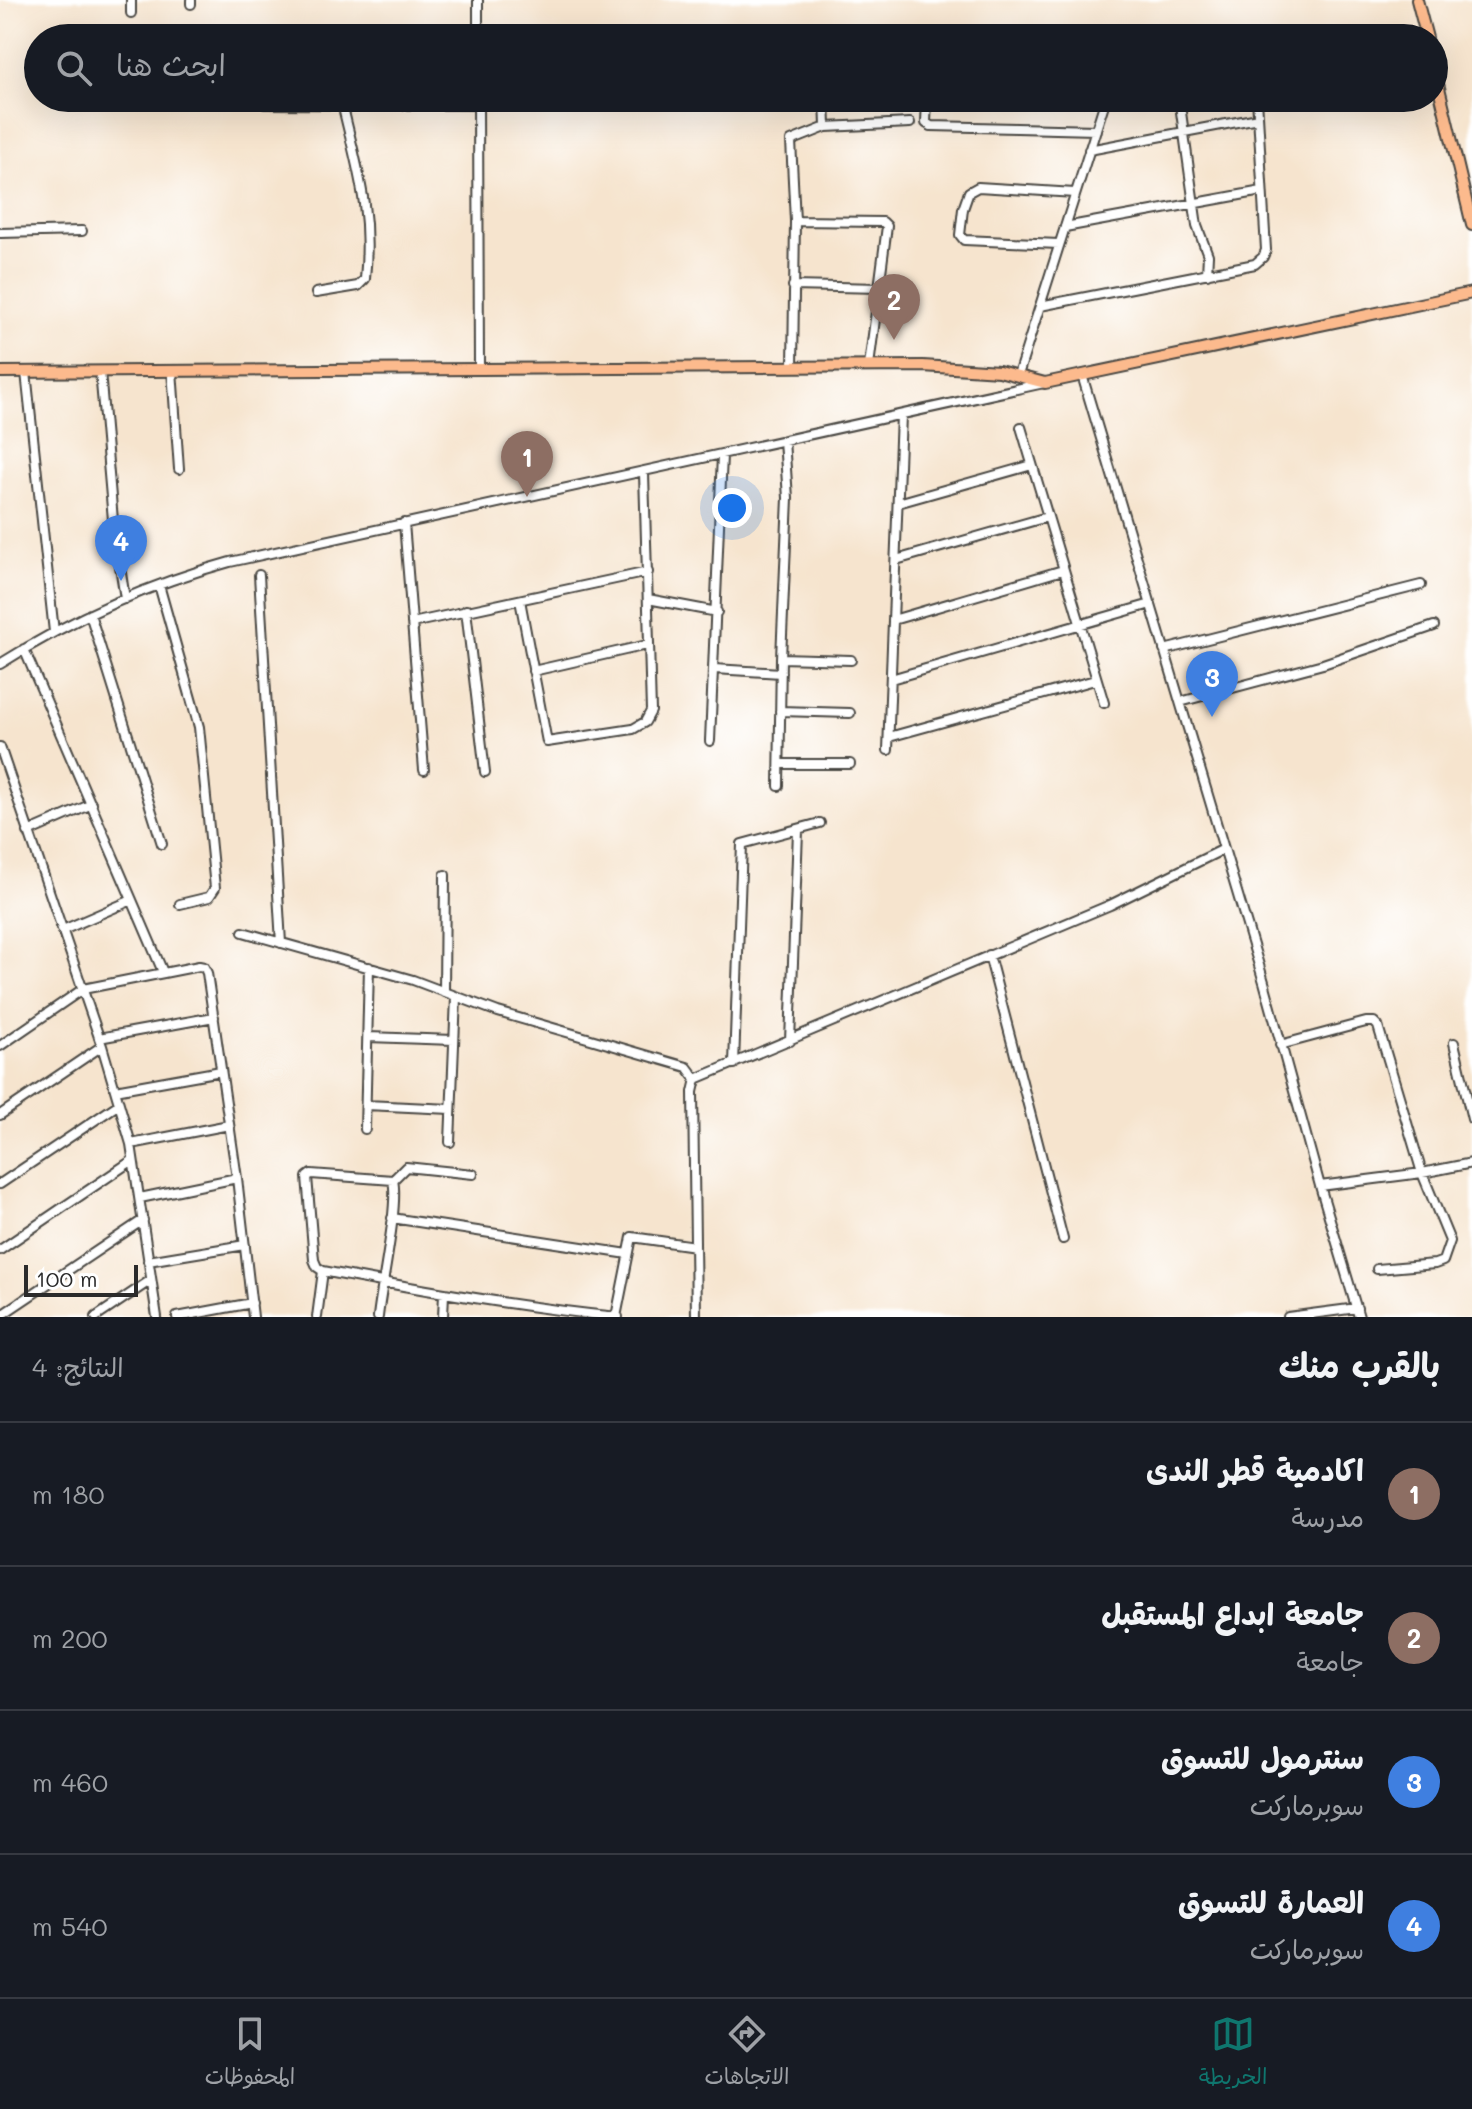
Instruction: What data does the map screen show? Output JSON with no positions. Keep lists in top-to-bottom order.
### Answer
{
  "scale_bar": "100 m",
  "page": {
    "search": "ابحث هنا",
    "pins": [
      "2",
      "1",
      "4",
      "3"
    ],
    "scale": "100 m",
    "heading": ["بالقرب منك", "النتائج: 4"],
    "list": [
      {
        "mark": "1",
        "name": "اكادمية قطر الندى",
        "note": "مدرسة",
        "value": "180 m"
      },
      {
        "mark": "2",
        "name": "جامعة ابداع المستقبل",
        "note": "جامعة",
        "value": "200 m"
      },
      {
        "mark": "3",
        "name": "سنترمول للتسوق",
        "note": "سوبرماركت",
        "value": "460 m"
      },
      {
        "mark": "4",
        "name": "العمارة للتسوق",
        "note": "سوبرماركت",
        "value": "540 m"
      }
    ],
    "nav": ["الخريطة", "الاتجاهات", "المحفوظات"]
  }
}
